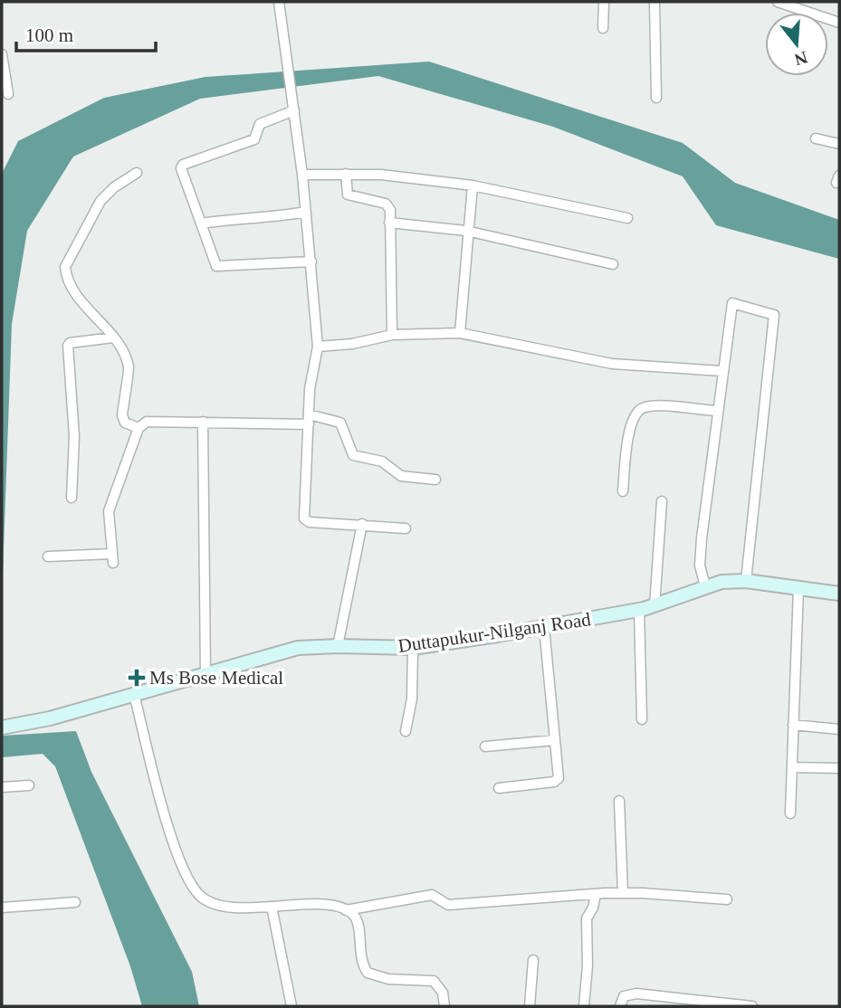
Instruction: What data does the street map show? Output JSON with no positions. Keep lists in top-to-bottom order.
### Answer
{
  "streets": {
    "main road": ["Duttapukur-Nilganj Road"]
  },
  "places": {
    "health": ["Ms Bose Medical"]
  },
  "scale_bar": "100 m",
  "north": "bottom"
}
